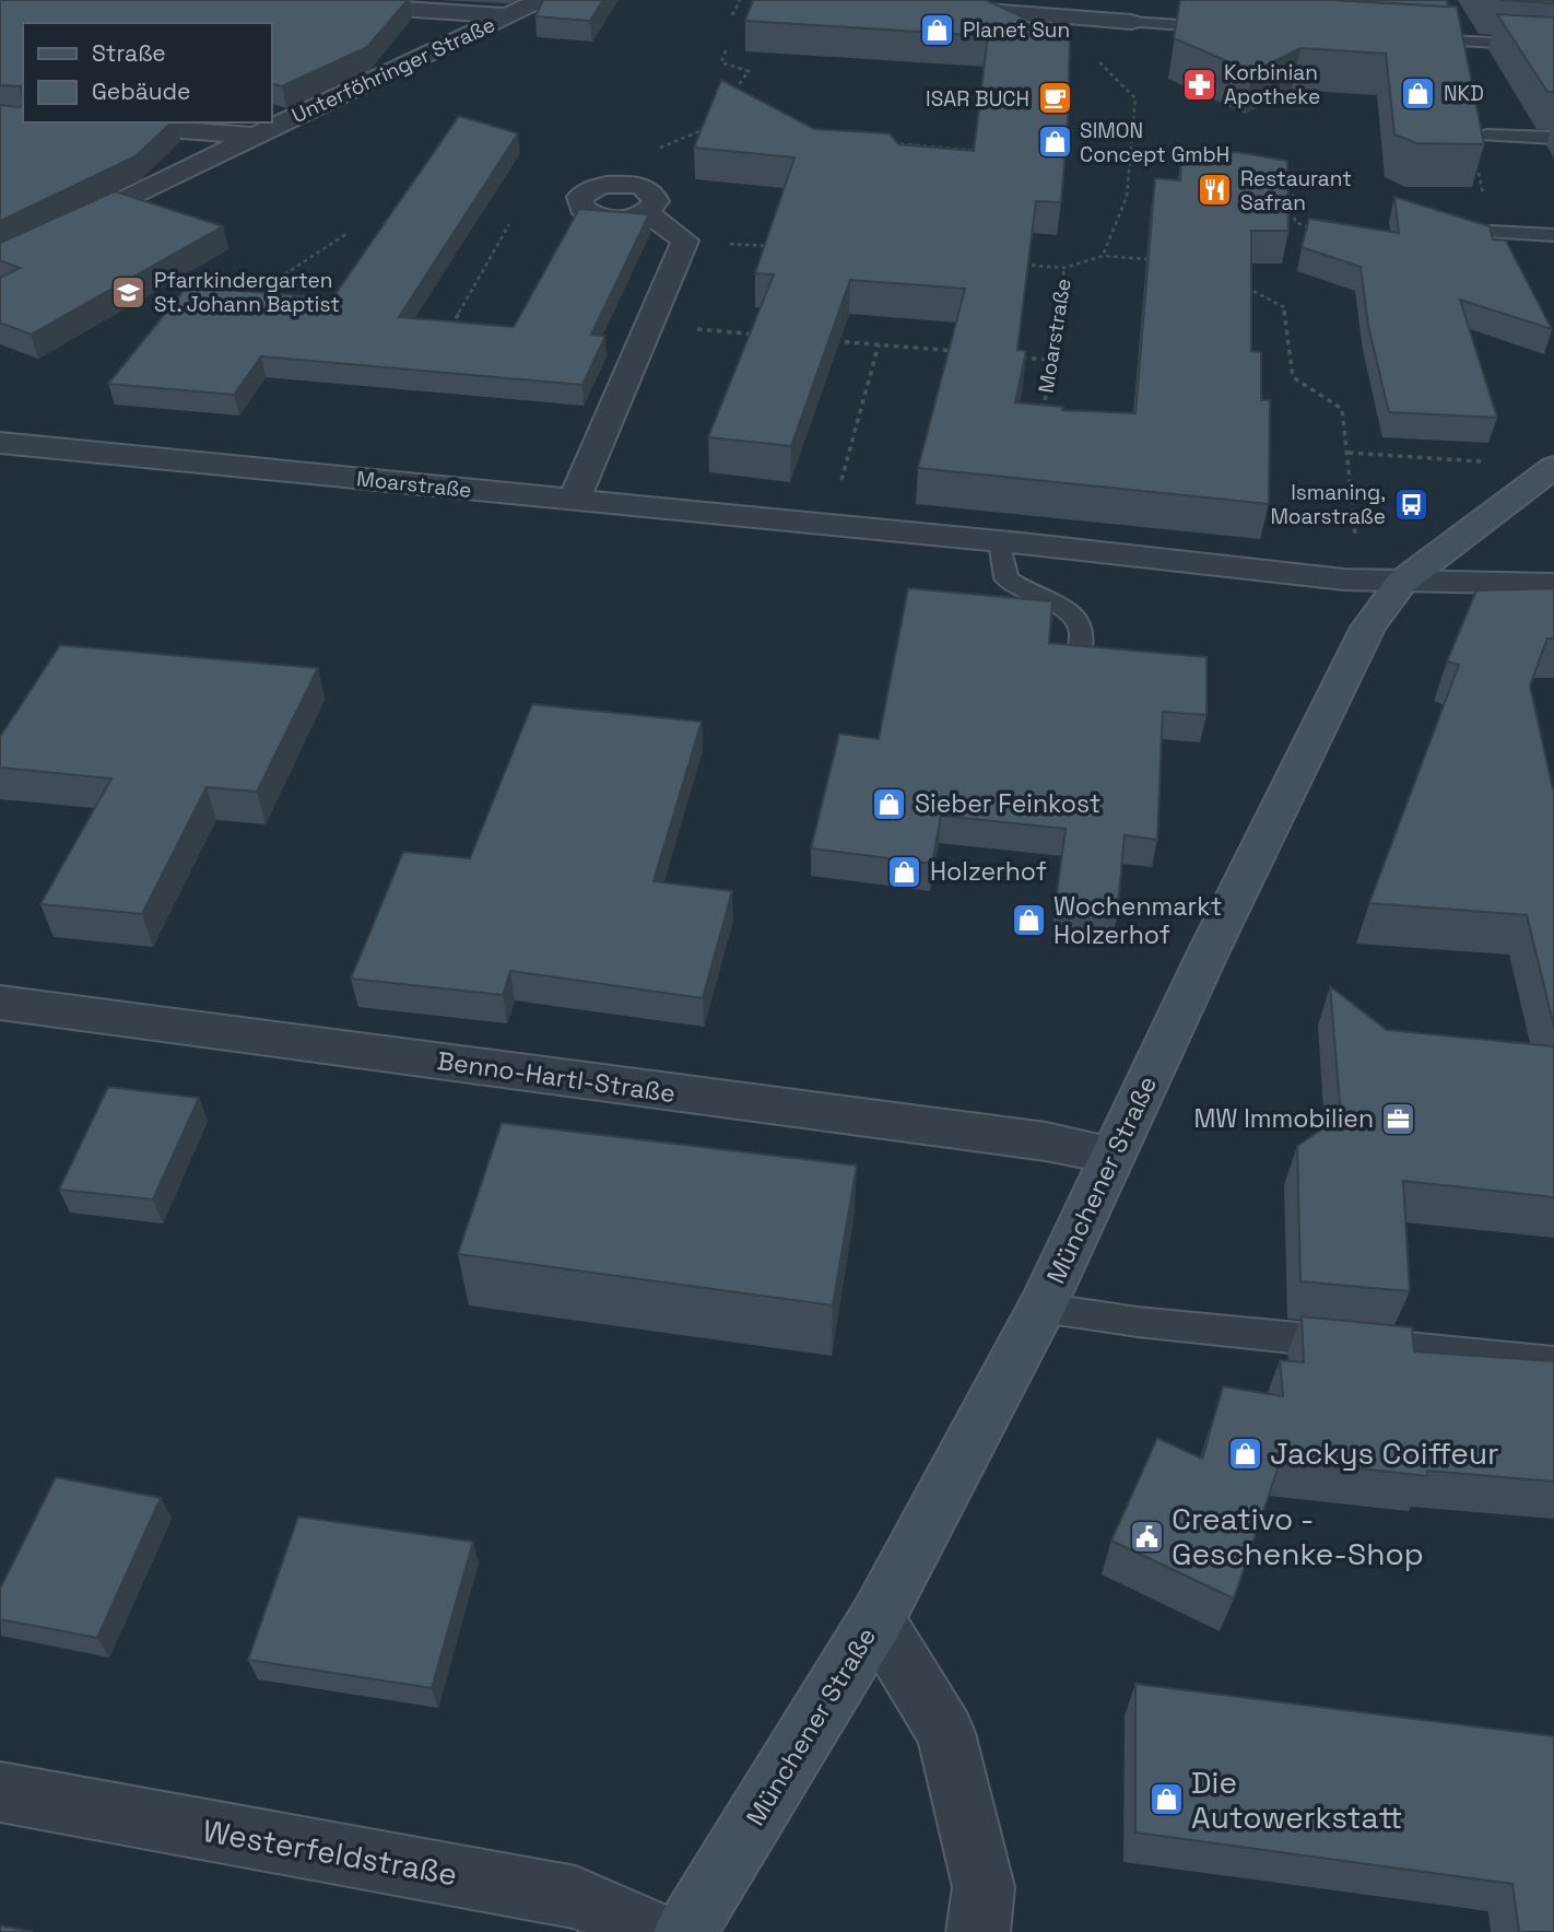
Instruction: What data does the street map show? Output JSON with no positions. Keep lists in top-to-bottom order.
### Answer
{
  "streets": {
    "main road": ["Münchener Straße"],
    "street": [
      "Unterföhringer Straße",
      "Moarstraße",
      "Benno-Hartl-Straße",
      "Westerfeldstraße"
    ]
  },
  "crossings": [
    ["Moarstraße", "Münchener Straße"],
    ["Benno-Hartl-Straße", "Münchener Straße"]
  ],
  "places": {
    "shop": [
      "Planet Sun",
      "NKD",
      "SIMON Concept GmbH",
      "Sieber Feinkost",
      "Holzerhof",
      "Wochenmarkt Holzerhof",
      "Jackys Coiffeur",
      "Die Autowerkstatt"
    ],
    "pharmacy": ["Korbinian Apotheke"],
    "cafe": ["ISAR BUCH"],
    "restaurant": ["Restaurant Safran"],
    "school or university": ["Pfarrkindergarten St. Johann Baptist"],
    "bus stop": ["Ismaning, Moarstraße"],
    "office": ["MW Immobilien"],
    "public building": ["Creativo - Geschenke-Shop"]
  },
  "legend": ["Straße", "Gebäude"]
}
